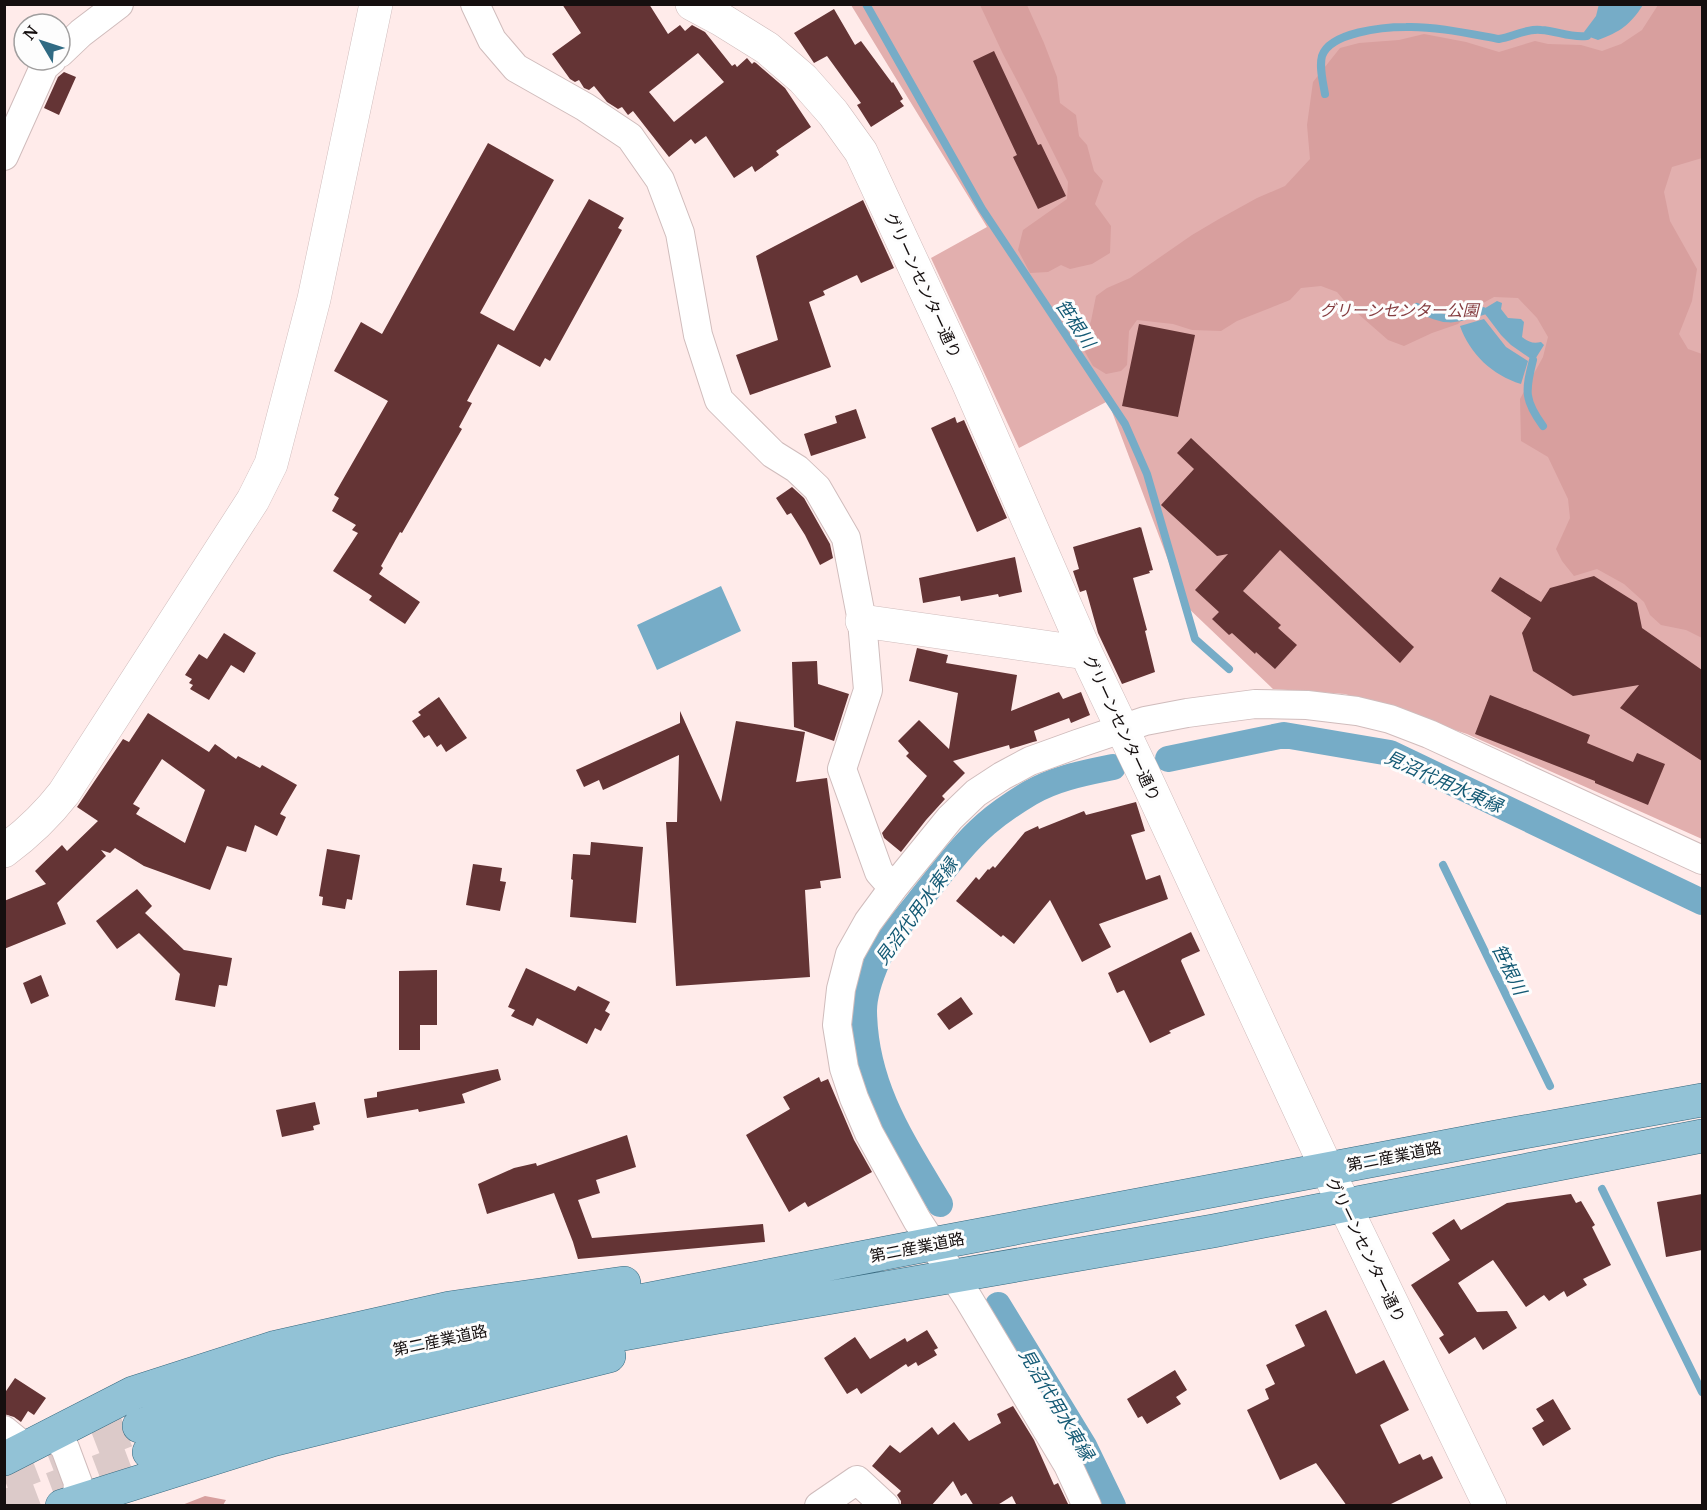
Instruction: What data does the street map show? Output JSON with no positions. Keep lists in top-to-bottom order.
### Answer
{
  "streets": {
    "main road": ["第二産業道路"],
    "street": ["グリーンセンター通り"]
  },
  "crossings": [
    ["グリーンセンター通り", "第二産業道路"]
  ],
  "water": ["笹根川", "見沼代用水東縁"],
  "parks": ["グリーンセンター公園"],
  "north": "top left"
}
